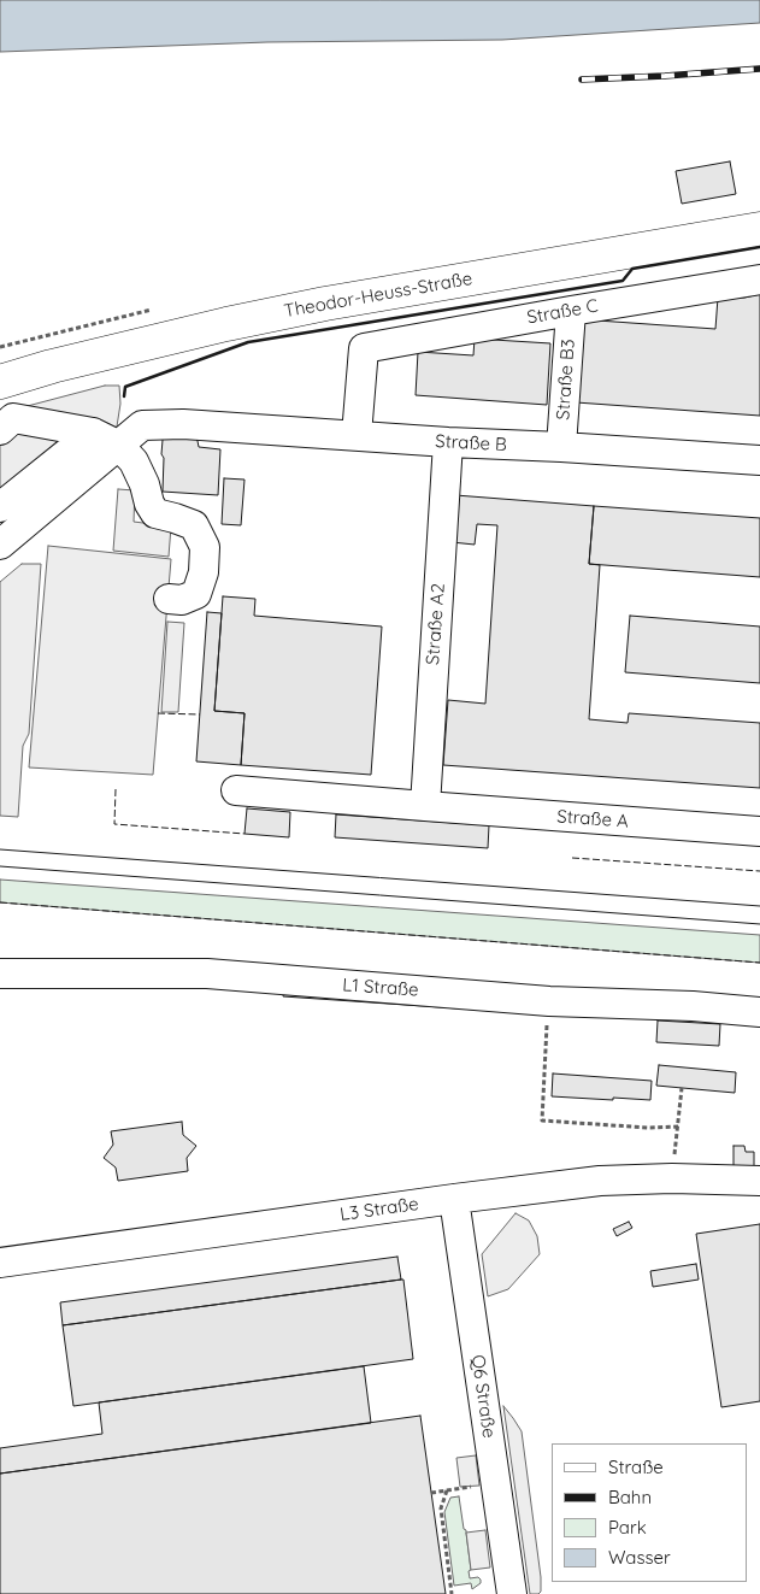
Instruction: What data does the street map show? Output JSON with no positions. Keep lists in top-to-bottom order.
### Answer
{
  "streets": {
    "main road": ["Theodor-Heuss-Straße"],
    "lane": [
      "Straße C",
      "Straße B3",
      "Straße B",
      "Straße A2",
      "Straße A",
      "L1 Straße",
      "L3 Straße",
      "Q6 Straße"
    ]
  },
  "crossings": [
    ["Straße C", "Straße B3"],
    ["Straße C", "Straße B"],
    ["Straße B3", "Straße B"],
    ["Straße B", "Straße A2"],
    ["Straße A2", "Straße A"],
    ["L3 Straße", "Q6 Straße"]
  ],
  "legend": [
    "Straße",
    "Bahn",
    "Park",
    "Wasser"
  ]
}
